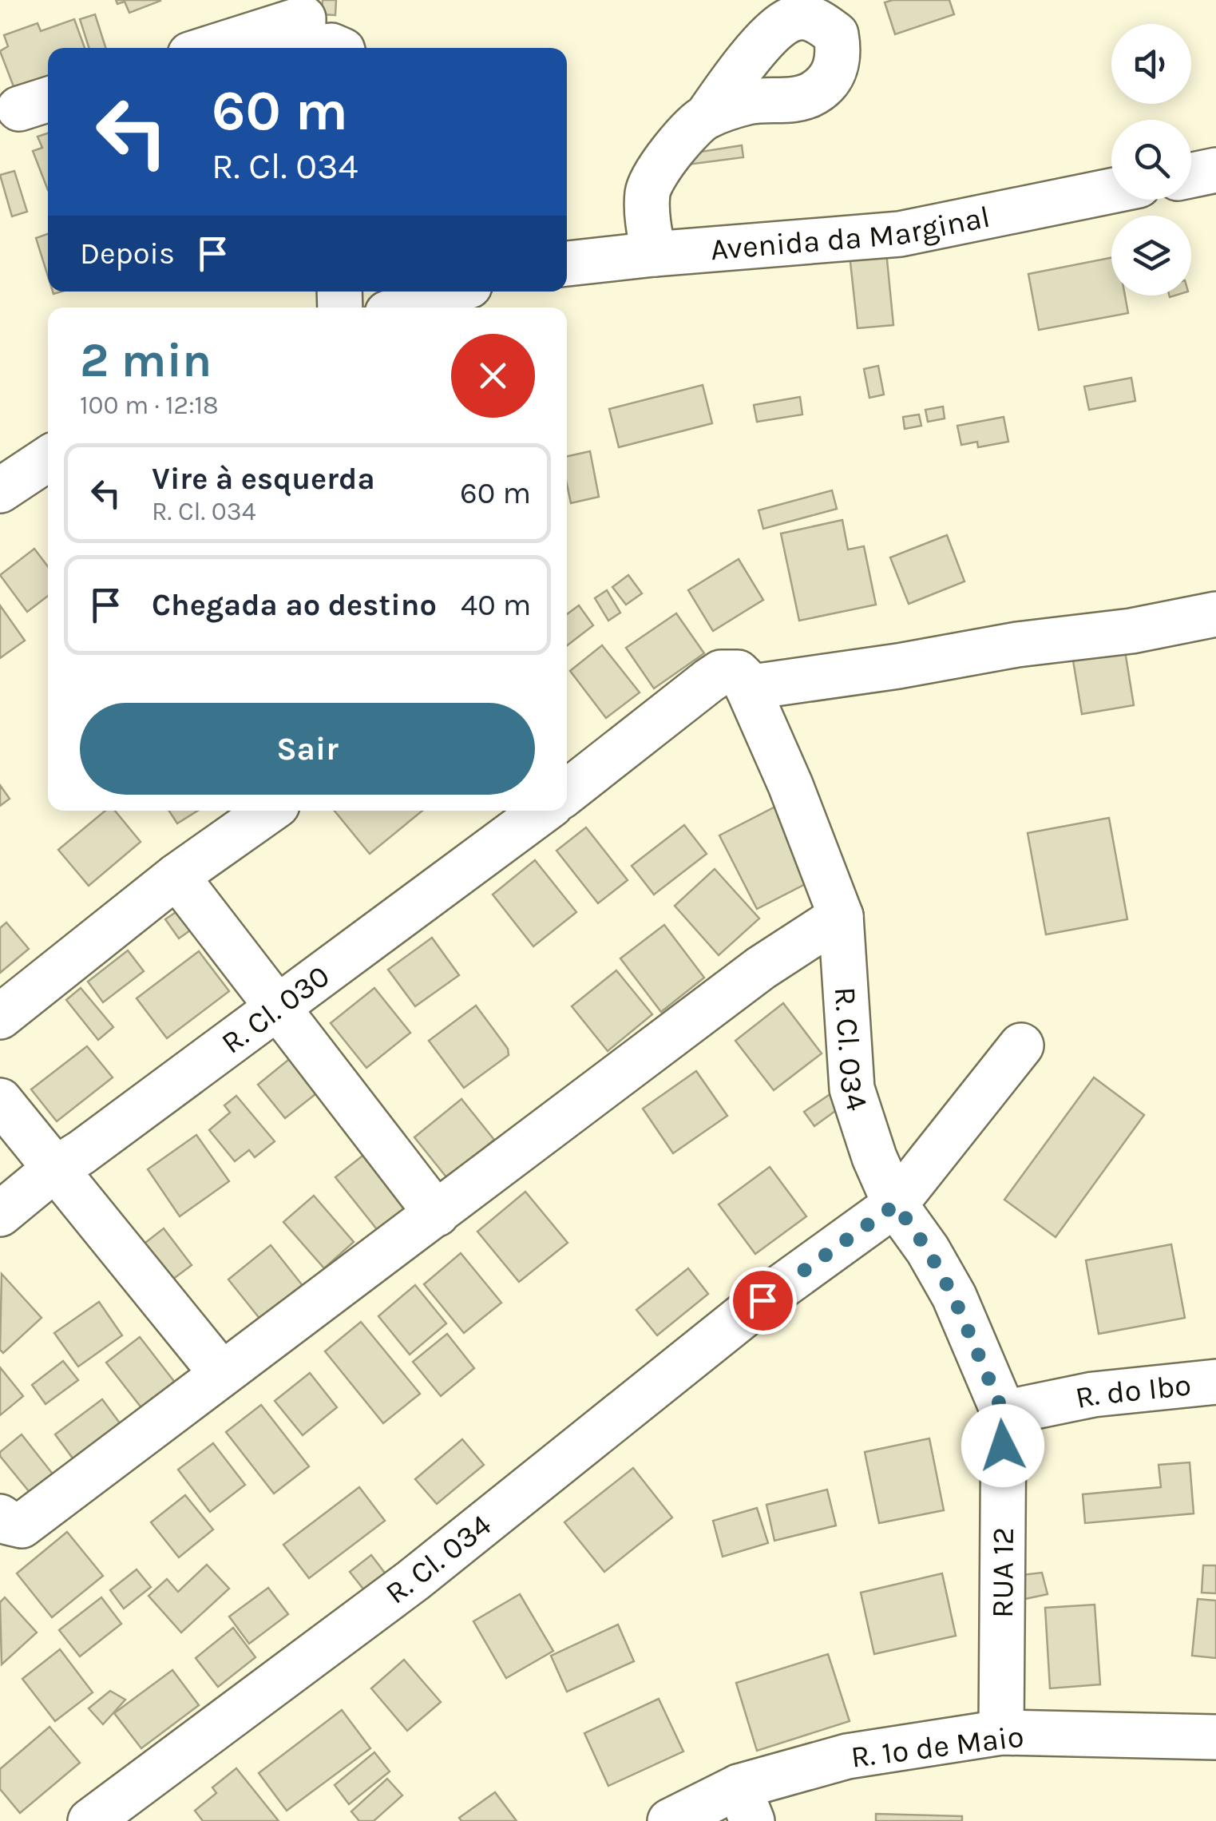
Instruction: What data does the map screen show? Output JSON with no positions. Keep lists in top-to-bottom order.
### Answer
{
  "streets": {
    "street": [
      "Avenida da Marginal",
      "R. Cl. 030",
      "R. Cl. 034",
      "R. do Ibo",
      "RUA 12",
      "R. 1º de Maio"
    ]
  },
  "crossings": [
    ["R. do Ibo", "RUA 12"],
    ["RUA 12", "R. 1º de Maio"]
  ],
  "page": {
    "turn": ["60 m", "R. Cl. 034"],
    "then": "Depois",
    "heading": ["2 min", "100 m · 12:18"],
    "list": [
      {
        "name": "Vire à esquerda",
        "note": "R. Cl. 034",
        "value": "60 m"
      },
      {
        "name": "Chegada ao destino",
        "value": "40 m"
      }
    ],
    "buttons": "Sair"
  }
}
